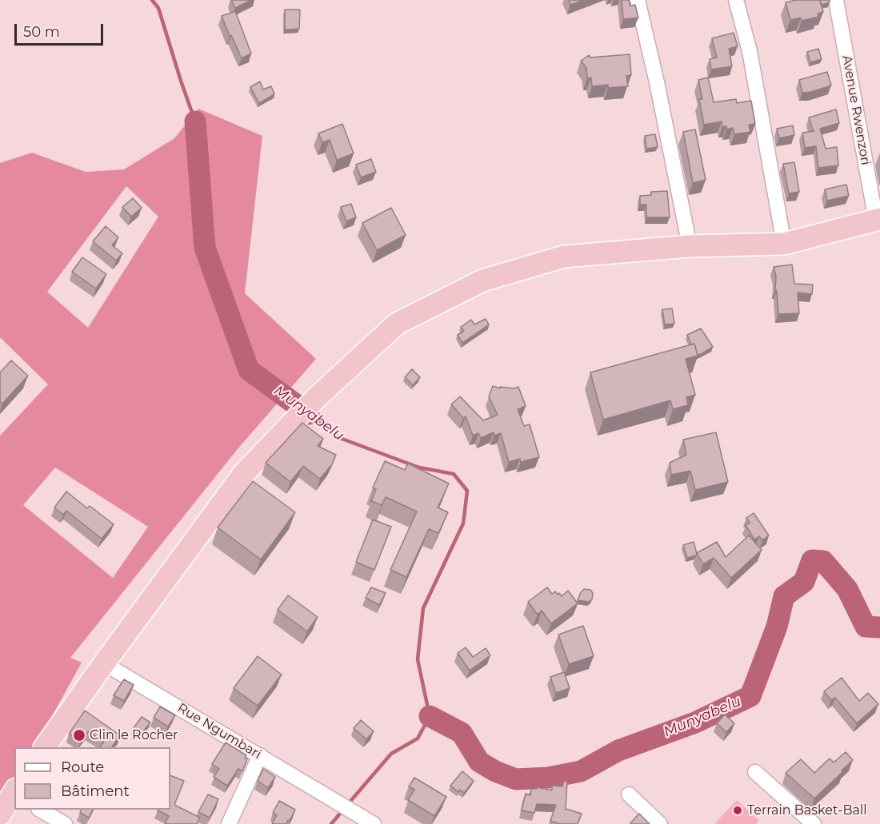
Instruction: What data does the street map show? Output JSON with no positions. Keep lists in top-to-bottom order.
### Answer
{
  "streets": {
    "street": ["Avenue Rwenzori", "Rue Ngumbari"]
  },
  "water": ["Munyabelu"],
  "places": ["Clin le Rocher", "Terrain Basket-Ball"],
  "legend": ["Route", "Bâtiment"],
  "scale_bar": "50 m"
}
